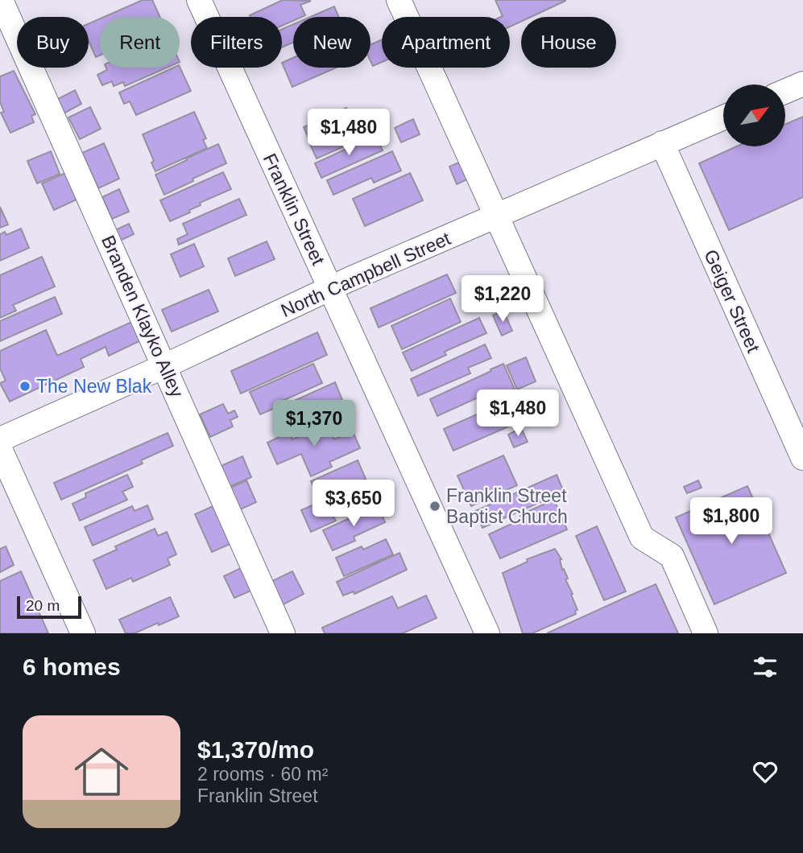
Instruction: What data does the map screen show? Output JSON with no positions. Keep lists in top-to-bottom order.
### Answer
{
  "streets": {
    "street": [
      "Franklin Street",
      "North Campbell Street",
      "Geiger Street",
      "Branden Klayko Alley"
    ]
  },
  "crossings": [
    ["Franklin Street", "North Campbell Street"],
    ["North Campbell Street", "Geiger Street"],
    ["North Campbell Street", "Branden Klayko Alley"]
  ],
  "places": ["The New Blak", "Franklin Street Baptist Church"],
  "scale_bar": "20 m",
  "north": "top right",
  "page": {
    "chip": [
      "Buy",
      "Rent",
      "Filters",
      "New",
      "Apartment",
      "House"
    ],
    "price": [
      "$1,480",
      "$1,220",
      "$1,480",
      "$1,370",
      "$3,650",
      "$1,800"
    ],
    "scale": "20 m",
    "heading": "6 homes",
    "list": [
      {
        "name": "$1,370/mo",
        "note": "2 rooms · 60 m² · Franklin Street"
      }
    ]
  }
}
